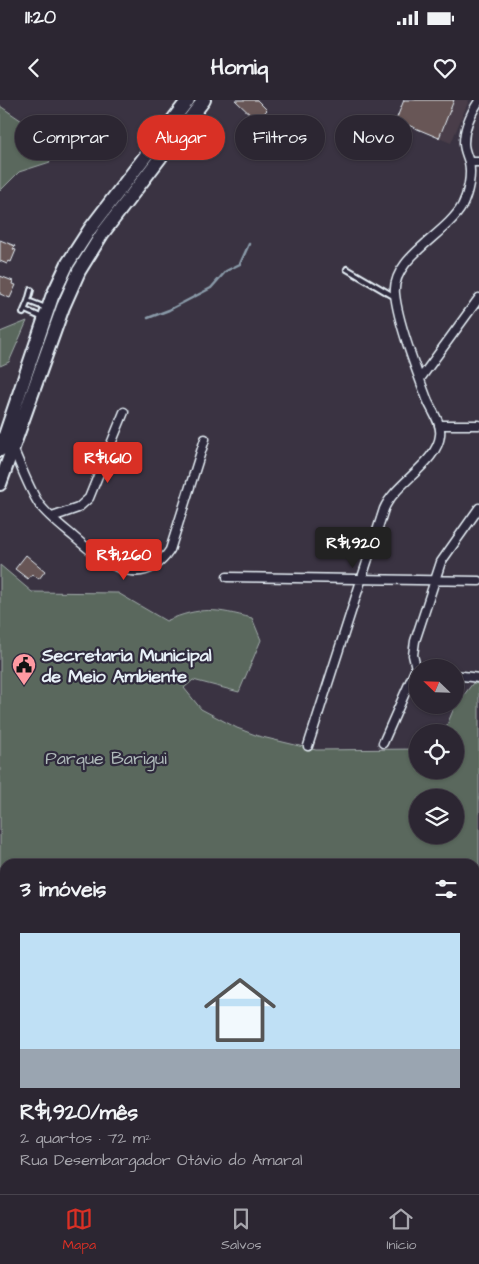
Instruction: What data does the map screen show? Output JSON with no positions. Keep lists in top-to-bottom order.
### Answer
{
  "parks": ["Parque Barigui"],
  "places": {
    "public building": ["Secretaria Municipal de Meio Ambiente"]
  },
  "north": "top left",
  "page": {
    "status": "11:20",
    "header": "Homiq",
    "chip": [
      "Comprar",
      "Alugar",
      "Filtros",
      "Novo"
    ],
    "price": ["R$1,610", "R$1,920", "R$1,260"],
    "heading": "3 imóveis",
    "list": [
      {
        "name": "R$1,920/mês",
        "note": "2 quartos · 72 m² · Rua Desembargador Otávio do Amaral"
      }
    ],
    "tabs": ["Mapa", "Salvos", "Início"]
  }
}
